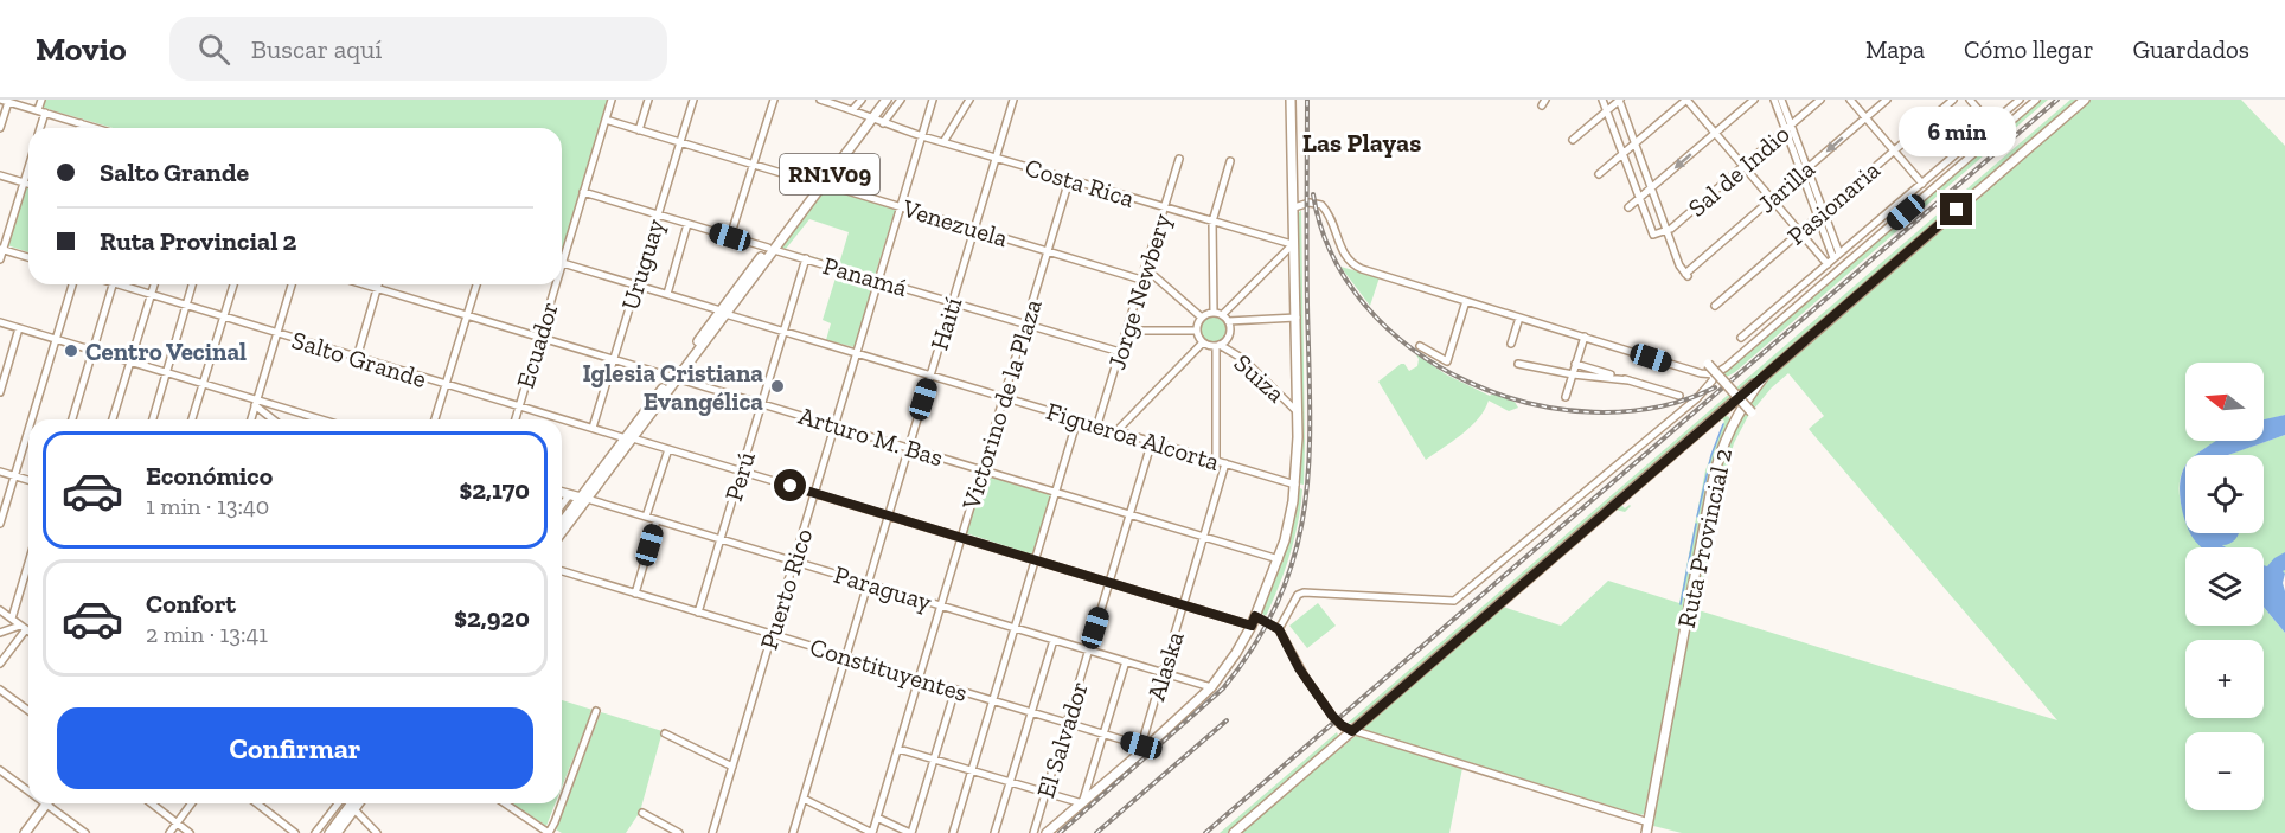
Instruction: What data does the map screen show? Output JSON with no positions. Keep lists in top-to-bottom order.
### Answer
{
  "streets": {
    "main road": ["RN1V09", "Ruta Provincial 2", "Paraguay"],
    "street": [
      "Sal de Indio",
      "Costa Rica",
      "Jarilla",
      "Pasionaria",
      "Venezuela",
      "Uruguay",
      "Panamá",
      "Jorge Newbery",
      "Haití",
      "Ecuador",
      "Salto Grande",
      "Suiza",
      "Victorino de la Plaza",
      "Arturo M. Bas",
      "Figueroa Alcorta",
      "Perú",
      "Puerto Rico",
      "Alaska",
      "Constituyentes",
      "El Salvador"
    ]
  },
  "crossings": [
    ["Sal de Indio", "Jarilla"],
    ["RN1V09", "Costa Rica"],
    ["RN1V09", "Venezuela"],
    ["RN1V09", "Panamá"],
    ["RN1V09", "Salto Grande"],
    ["RN1V09", "Arturo M. Bas"],
    ["RN1V09", "Figueroa Alcorta"],
    ["RN1V09", "Paraguay"],
    ["Costa Rica", "Jorge Newbery"],
    ["Costa Rica", "Haití"],
    ["Costa Rica", "Victorino de la Plaza"],
    ["Costa Rica", "Puerto Rico"],
    ["Venezuela", "Uruguay"],
    ["Venezuela", "Jorge Newbery"],
    ["Venezuela", "Haití"],
    ["Venezuela", "Ecuador"],
    ["Venezuela", "Victorino de la Plaza"],
    ["Venezuela", "Puerto Rico"],
    ["Uruguay", "Panamá"],
    ["Uruguay", "Salto Grande"],
    ["Uruguay", "Arturo M. Bas"],
    ["Uruguay", "Figueroa Alcorta"],
    ["Panamá", "Jorge Newbery"],
    ["Panamá", "Haití"],
    ["Panamá", "Ecuador"],
    ["Panamá", "Victorino de la Plaza"],
    ["Panamá", "Perú"],
    ["Panamá", "Puerto Rico"],
    ["Jorge Newbery", "Figueroa Alcorta"],
    ["Haití", "Salto Grande"],
    ["Haití", "Arturo M. Bas"],
    ["Haití", "Figueroa Alcorta"],
    ["Haití", "Paraguay"],
    ["Haití", "Constituyentes"],
    ["Ecuador", "Salto Grande"],
    ["Ecuador", "Arturo M. Bas"],
    ["Salto Grande", "Victorino de la Plaza"],
    ["Salto Grande", "Perú"],
    ["Salto Grande", "Puerto Rico"],
    ["Salto Grande", "Alaska"],
    ["Salto Grande", "El Salvador"],
    ["Victorino de la Plaza", "Arturo M. Bas"],
    ["Victorino de la Plaza", "Figueroa Alcorta"],
    ["Victorino de la Plaza", "Paraguay"],
    ["Victorino de la Plaza", "Constituyentes"],
    ["Arturo M. Bas", "Perú"],
    ["Arturo M. Bas", "Puerto Rico"],
    ["Arturo M. Bas", "Alaska"],
    ["Arturo M. Bas", "El Salvador"],
    ["Figueroa Alcorta", "Perú"],
    ["Figueroa Alcorta", "Puerto Rico"],
    ["Figueroa Alcorta", "Alaska"],
    ["Figueroa Alcorta", "El Salvador"],
    ["Perú", "Paraguay"],
    ["Perú", "Constituyentes"],
    ["Paraguay", "Puerto Rico"],
    ["Paraguay", "Alaska"],
    ["Paraguay", "El Salvador"],
    ["Puerto Rico", "Constituyentes"],
    ["Alaska", "Constituyentes"],
    ["Constituyentes", "El Salvador"]
  ],
  "districts": ["Las Playas"],
  "places": ["Centro Vecinal", "Iglesia Cristiana Evangélica"],
  "north": "left",
  "page": {
    "header": "Movio",
    "search": "Buscar aquí",
    "nav": ["Mapa", "Cómo llegar", "Guardados"],
    "bubble": "6 min",
    "banner": ["Salto Grande", "Ruta Provincial 2"],
    "map_buttons": ["+", "−"],
    "list": [
      {
        "name": "Económico",
        "note": "1 min · 13:40",
        "value": "$2,170"
      },
      {
        "name": "Confort",
        "note": "2 min · 13:41",
        "value": "$2,920"
      }
    ],
    "buttons": "Confirmar"
  }
}
